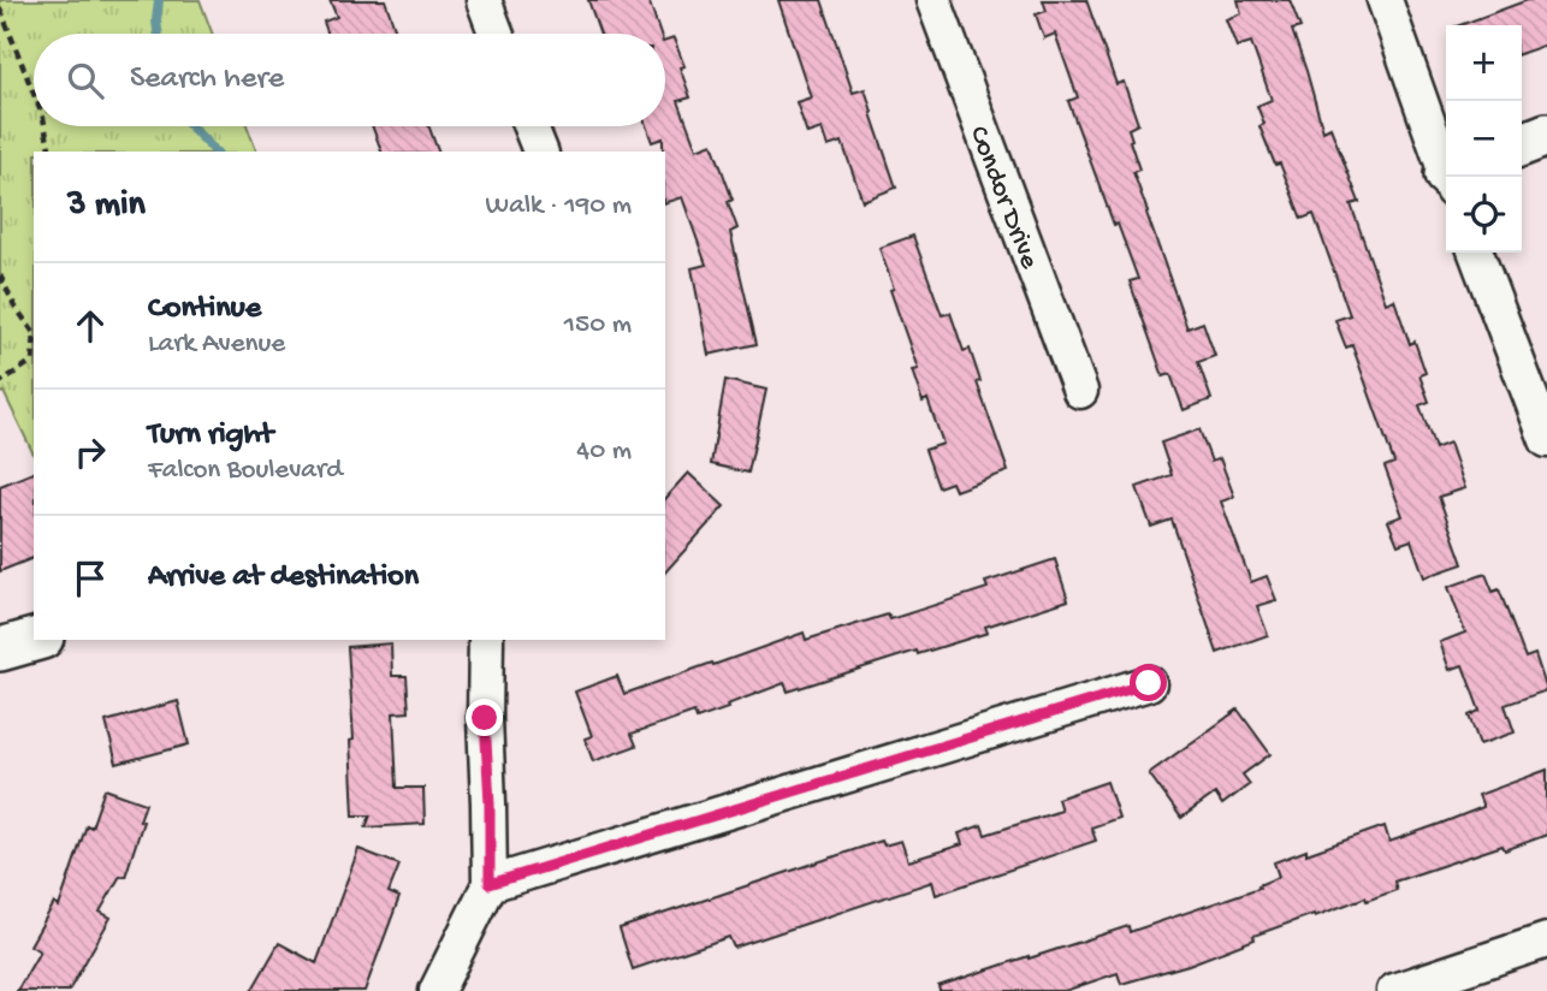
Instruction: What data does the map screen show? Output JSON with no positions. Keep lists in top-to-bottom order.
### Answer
{
  "streets": {
    "street": ["Condor Drive"]
  },
  "page": {
    "map_buttons": ["+", "−"],
    "search": "Search here",
    "heading": ["3 min", "Walk · 190 m"],
    "list": [
      ["Continue", "Lark Avenue", "150 m"],
      ["Turn right", "Falcon Boulevard", "40 m"],
      "Arrive at destination"
    ]
  }
}
